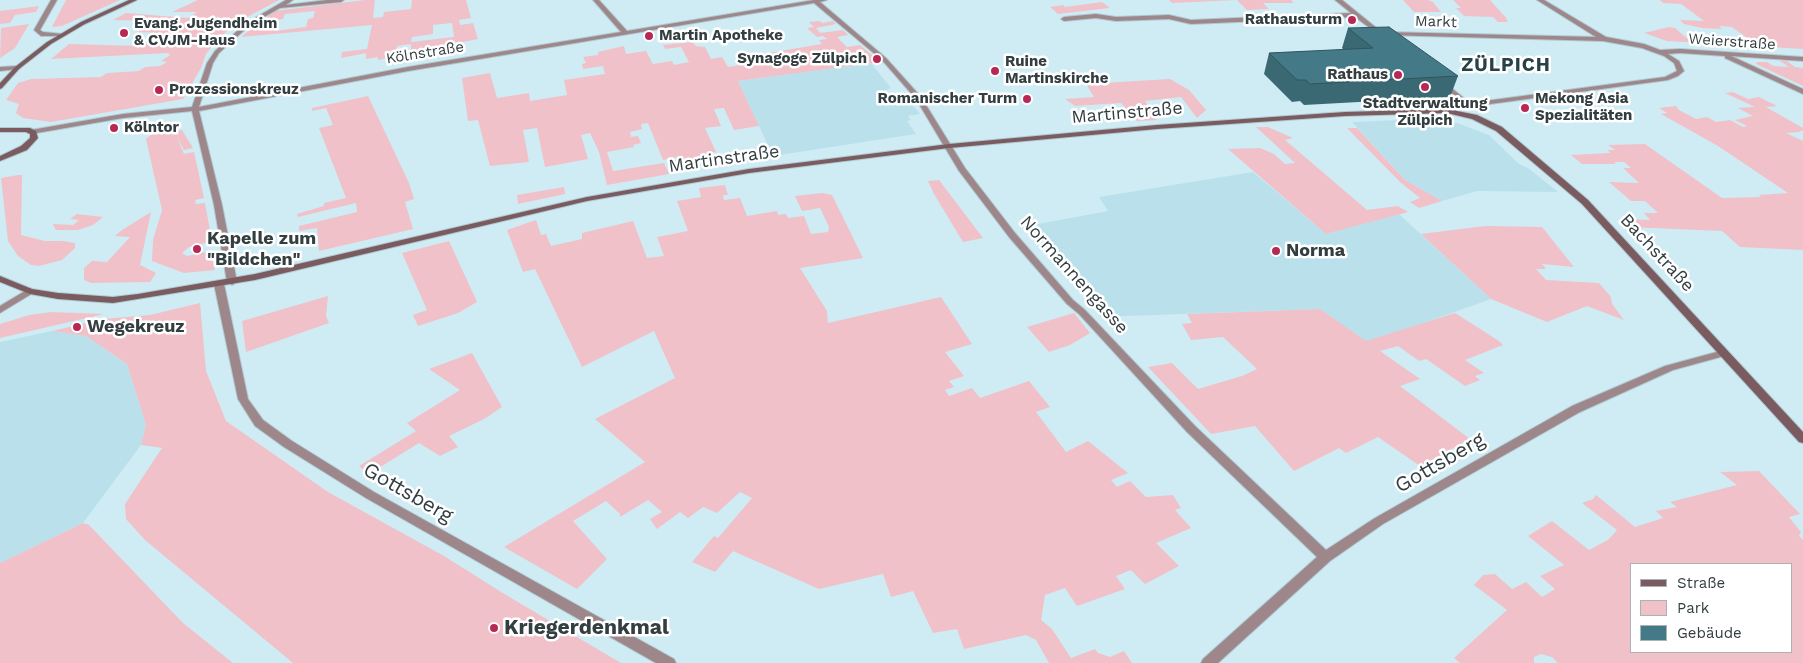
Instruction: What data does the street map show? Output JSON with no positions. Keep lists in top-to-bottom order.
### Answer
{
  "streets": {
    "street": [
      "Markt",
      "Weierstraße",
      "Kölnstraße",
      "Martinstraße",
      "Bachstraße",
      "Normannengasse",
      "Gottsberg"
    ]
  },
  "crossings": [
    ["Markt", "Weierstraße"],
    ["Kölnstraße", "Normannengasse"],
    ["Martinstraße", "Bachstraße"],
    ["Martinstraße", "Normannengasse"],
    ["Martinstraße", "Gottsberg"],
    ["Bachstraße", "Gottsberg"],
    ["Normannengasse", "Gottsberg"]
  ],
  "districts": ["ZÜLPICH"],
  "places": [
    "Rathausturm",
    "Evang. Jugendheim & CVJM-Haus",
    "Martin Apotheke",
    "Synagoge Zülpich",
    "Ruine Martinskirche",
    "Rathaus",
    "Stadtverwaltung Zülpich",
    "Prozessionskreuz",
    "Romanischer Turm",
    "Mekong Asia Spezialitäten",
    "Kölntor",
    "Kapelle zum \"Bildchen\"",
    "Norma",
    "Wegekreuz",
    "Kriegerdenkmal"
  ],
  "legend": ["Straße", "Park", "Gebäude"]
}
